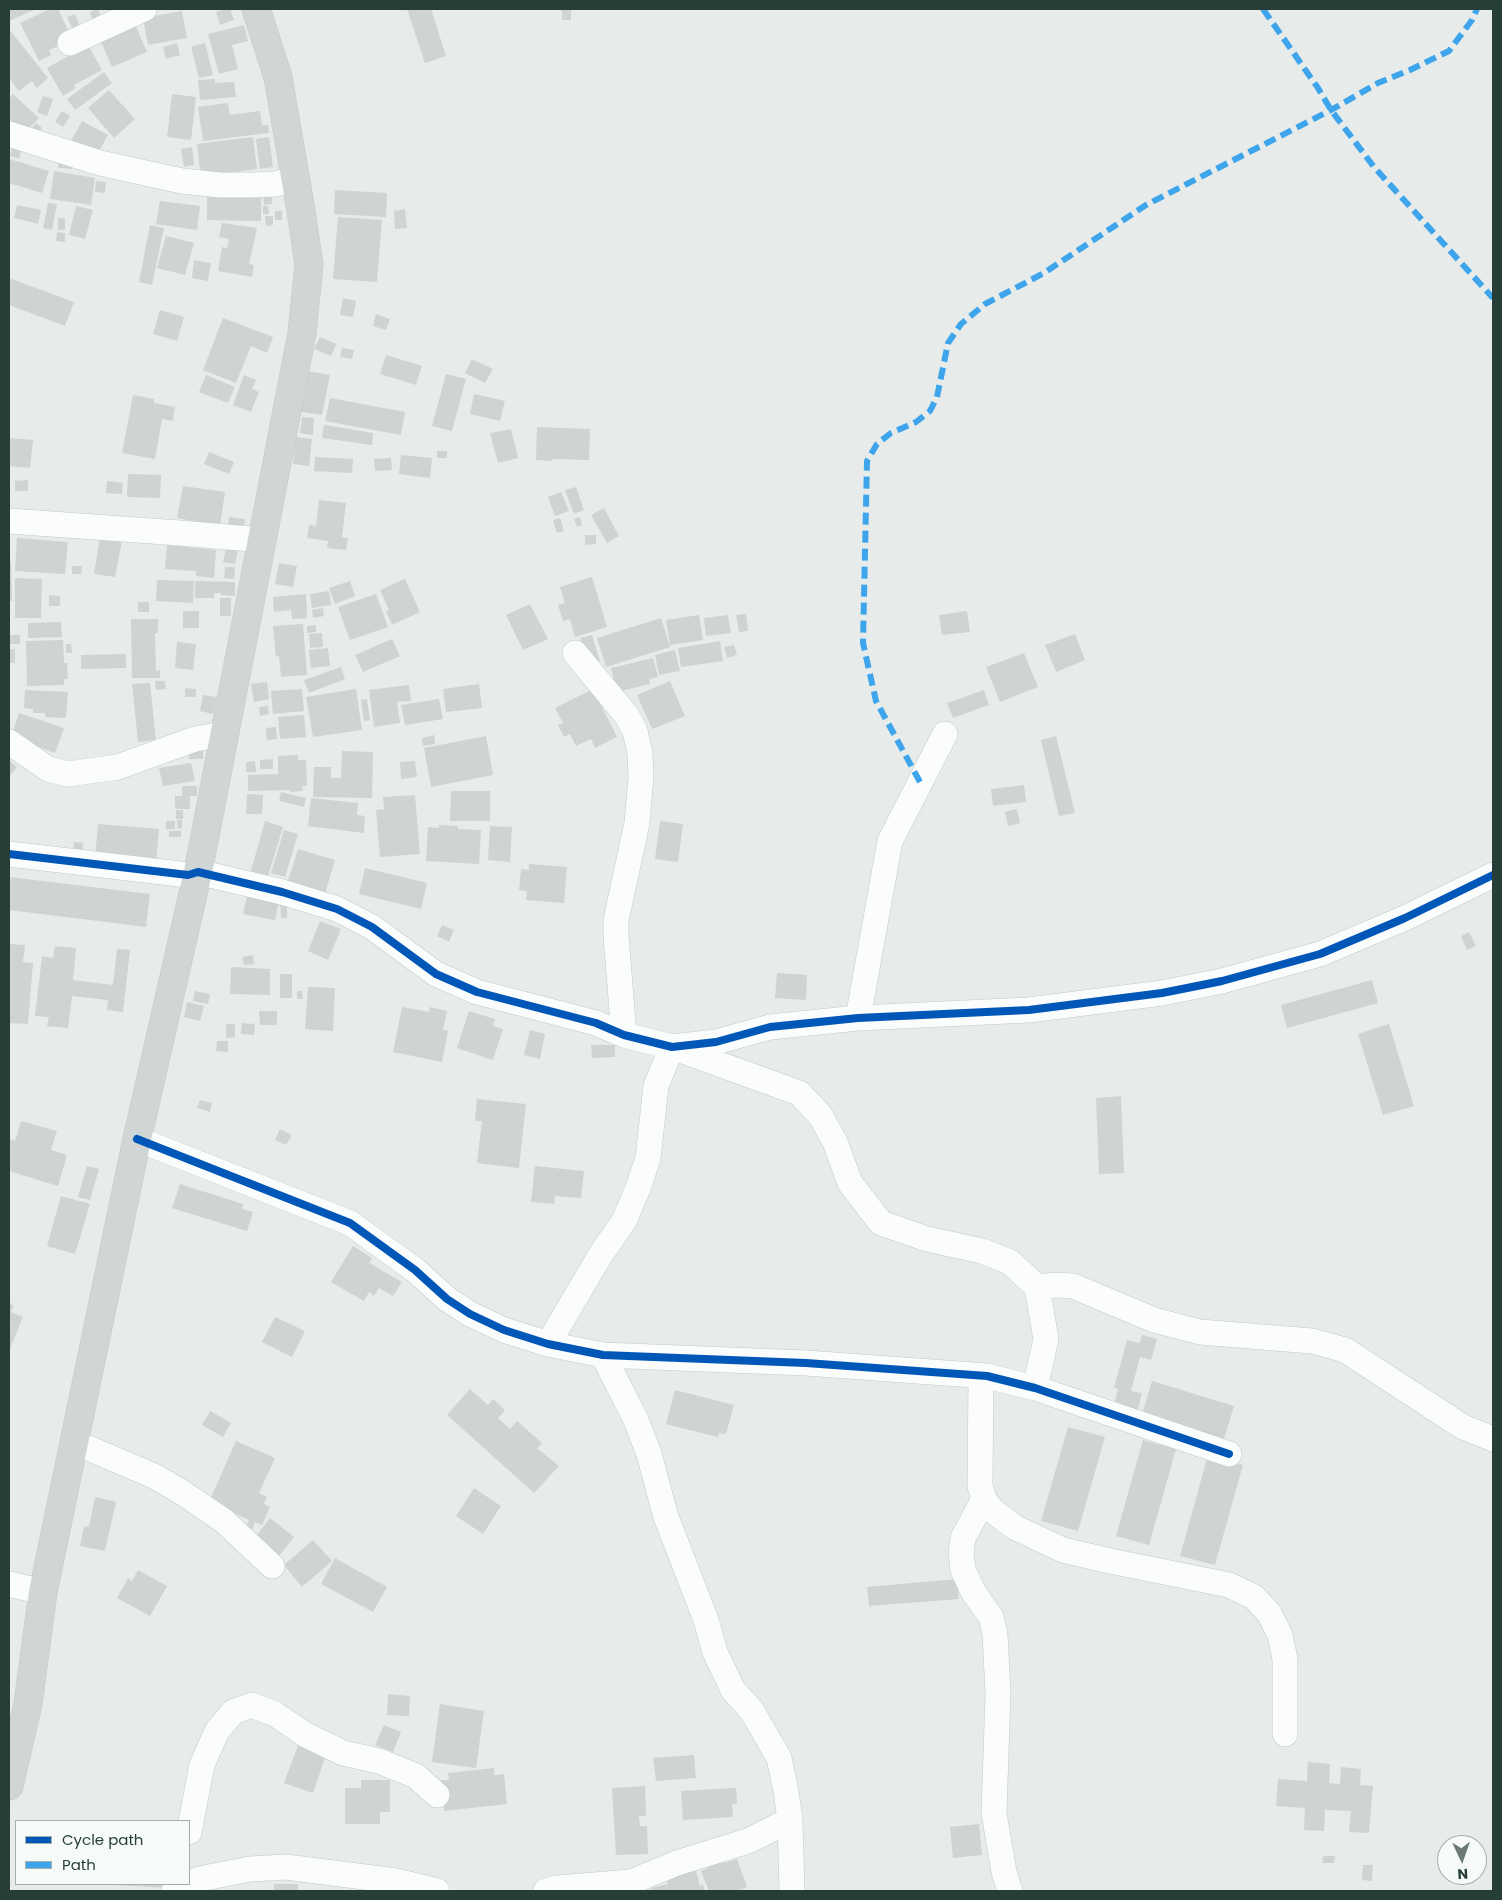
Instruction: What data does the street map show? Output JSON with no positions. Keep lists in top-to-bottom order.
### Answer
{
  "legend": ["Cycle path", "Path"],
  "north": "bottom"
}
